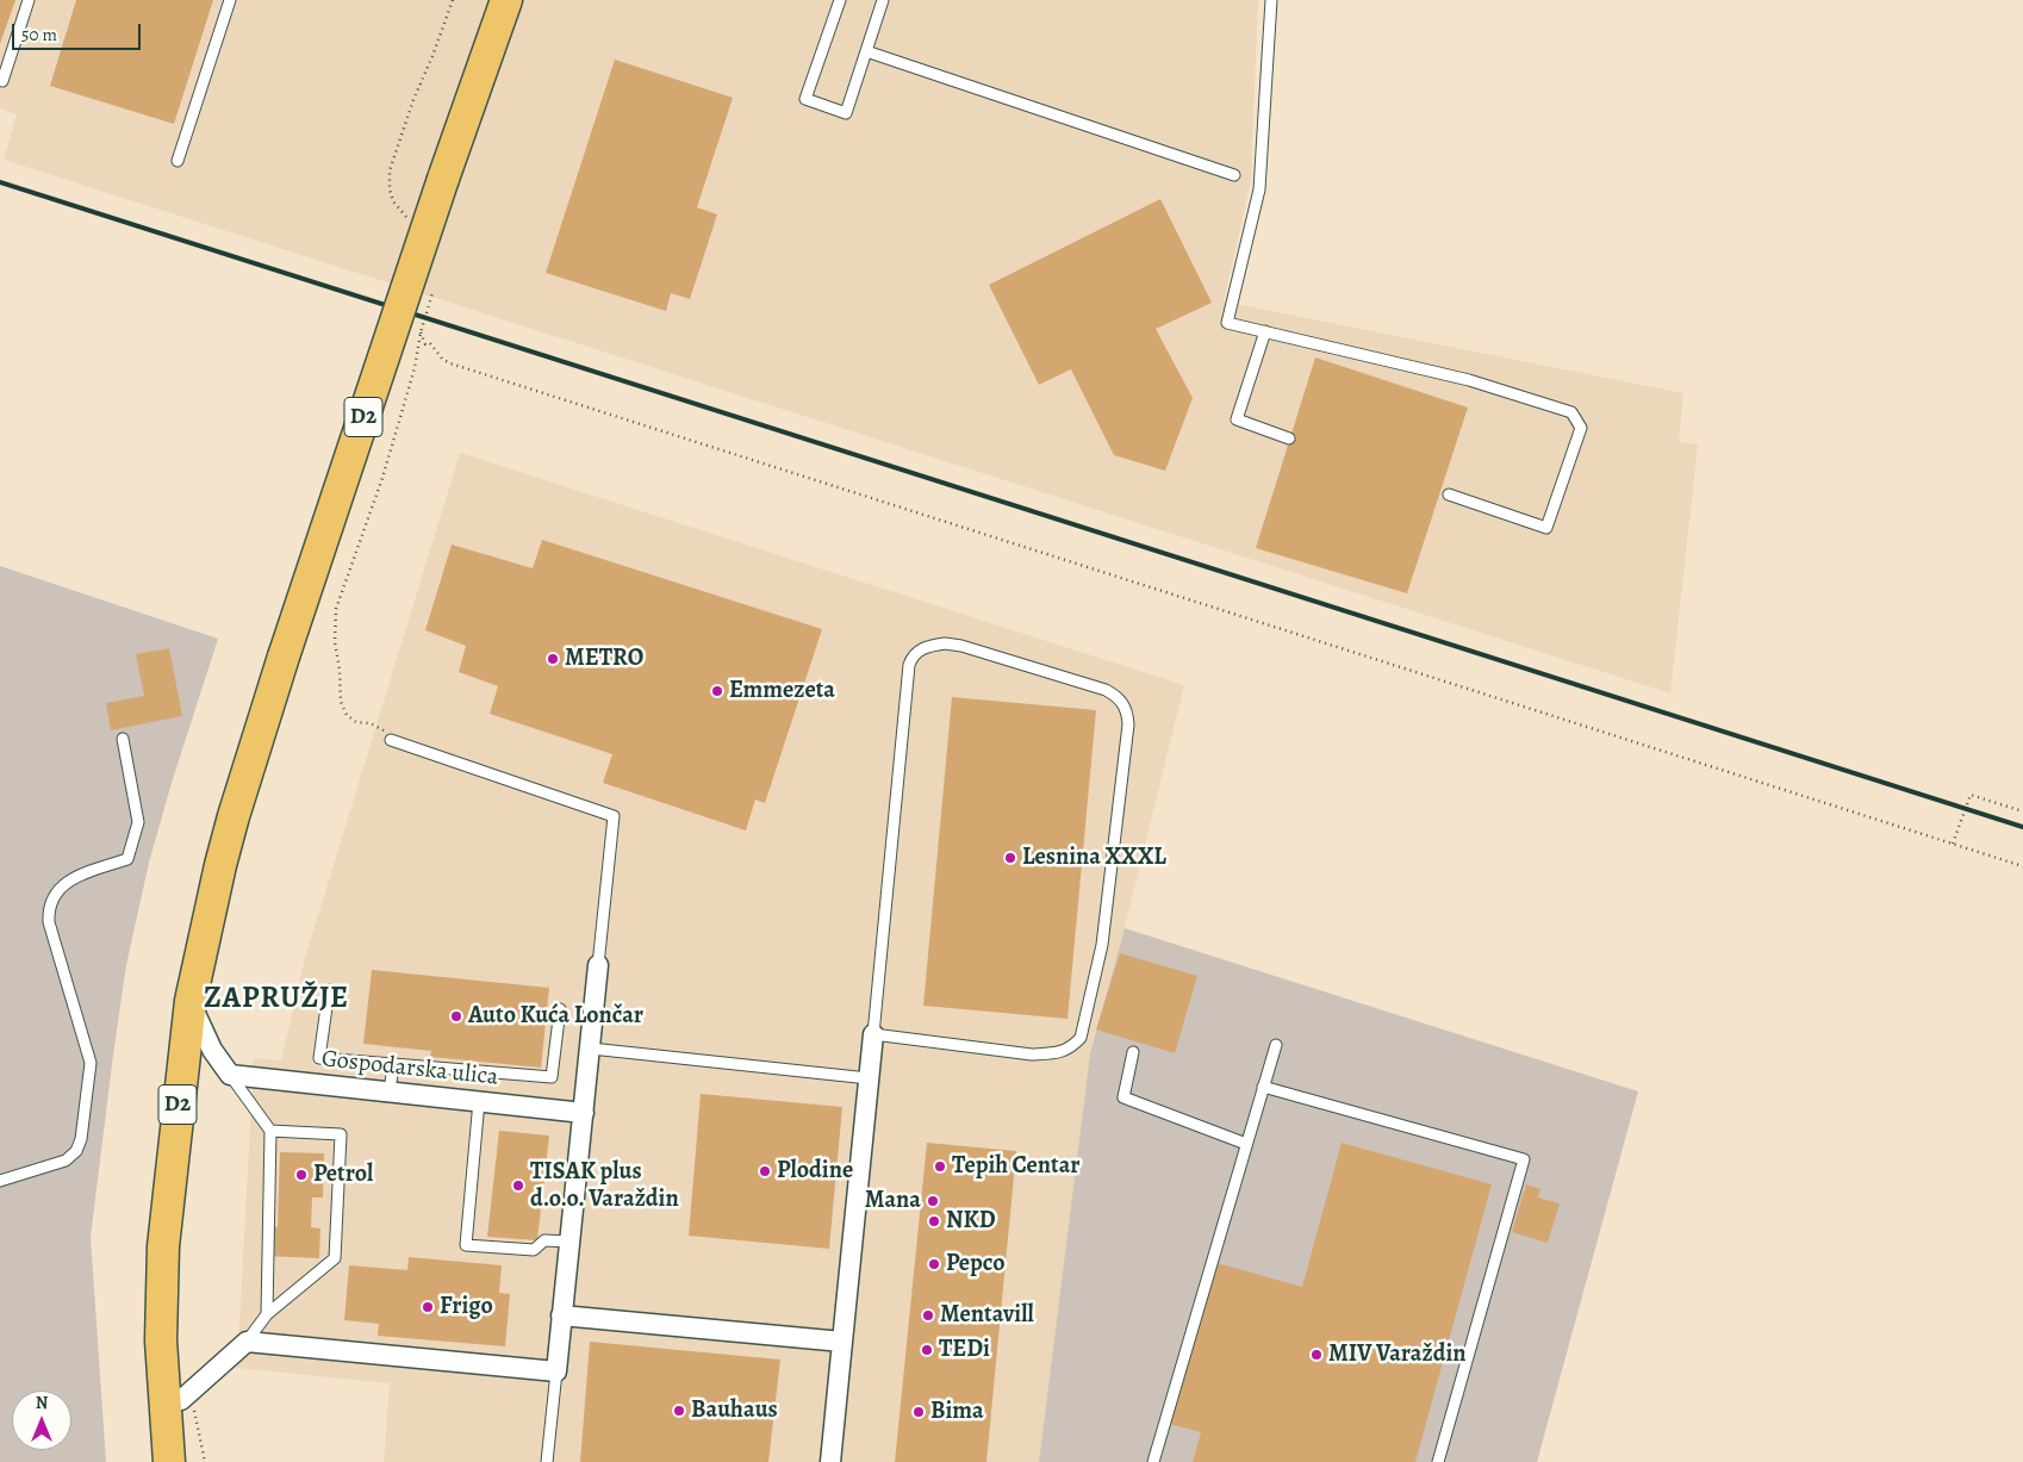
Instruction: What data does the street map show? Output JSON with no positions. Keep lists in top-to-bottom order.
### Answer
{
  "streets": {
    "main road": ["D2"],
    "street": ["Gospodarska ulica"]
  },
  "districts": ["ZAPRUŽJE"],
  "places": [
    "METRO",
    "Emmezeta",
    "Lesnina XXXL",
    "Auto Kuća Lončar",
    "Tepih Centar",
    "Plodine",
    "Petrol",
    "TISAK plus d.o.o. Varaždin",
    "Mana",
    "NKD",
    "Pepco",
    "Frigo",
    "Mentavill",
    "TEDi",
    "MIV Varaždin",
    "Bauhaus",
    "Bima"
  ],
  "scale_bar": "50 m",
  "north": "top"
}
